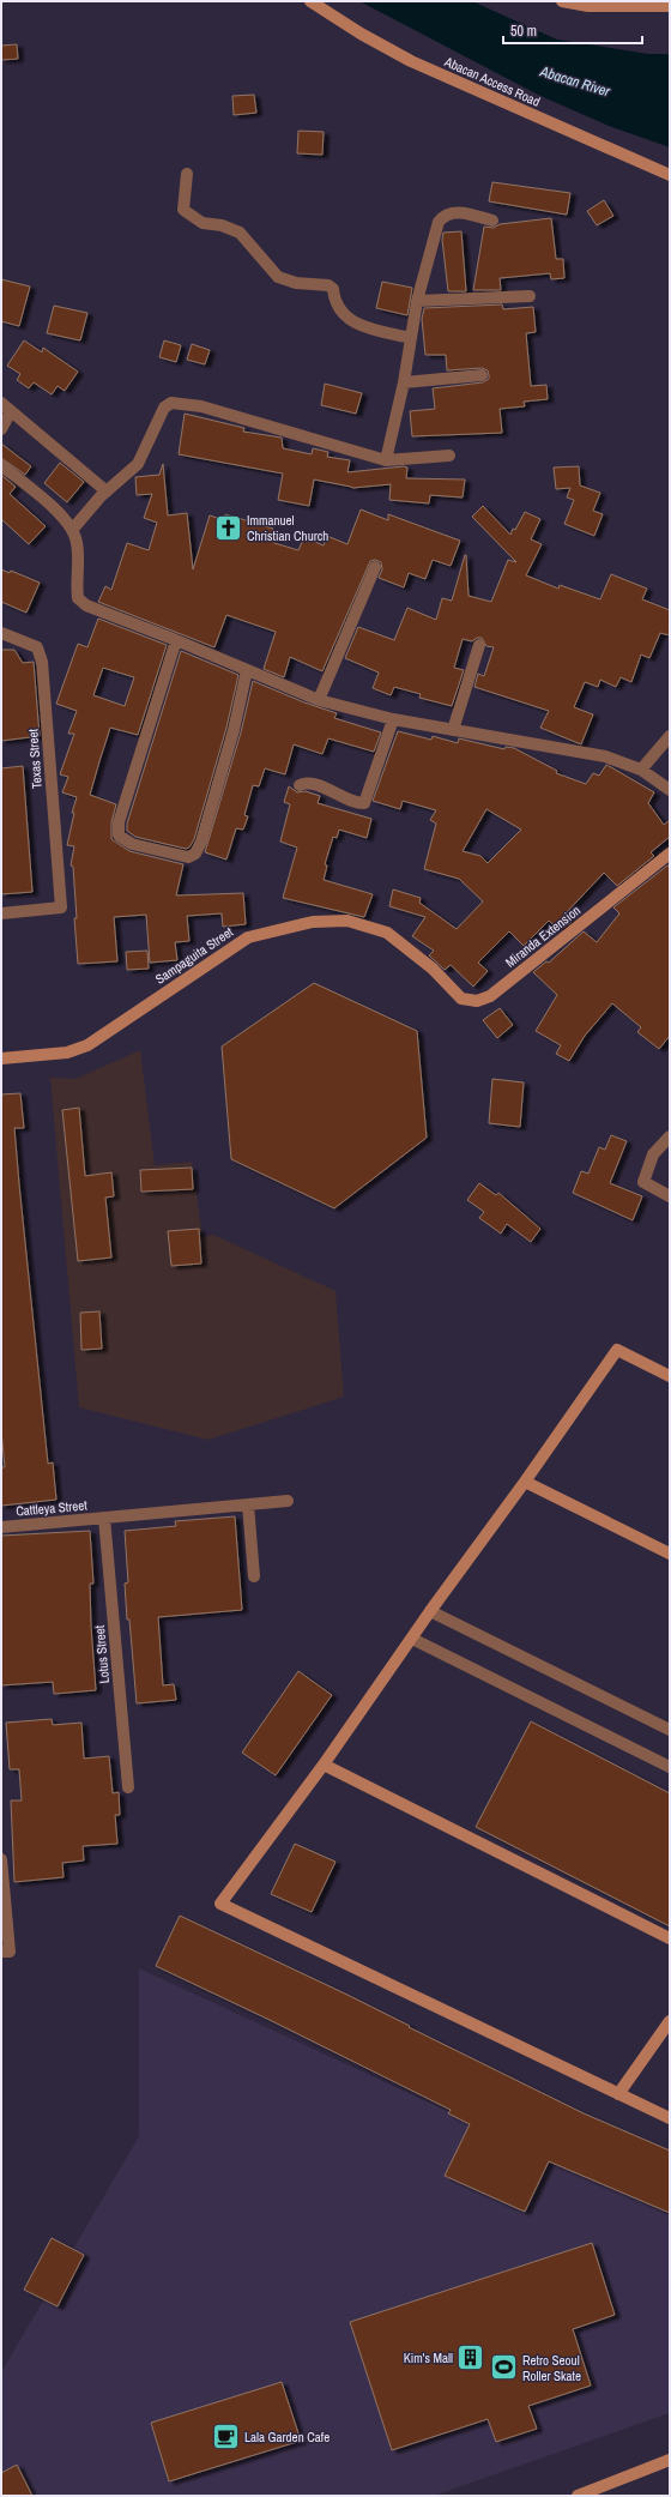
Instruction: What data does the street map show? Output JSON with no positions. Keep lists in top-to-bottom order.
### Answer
{
  "streets": {
    "street": [
      "Abacan Access Road",
      "Texas Street",
      "Miranda Extension",
      "Sampaguita Street",
      "Cattleya Street",
      "Lotus Street"
    ]
  },
  "crossings": [
    ["Miranda Extension", "Sampaguita Street"],
    ["Cattleya Street", "Lotus Street"]
  ],
  "water": ["Abacan River"],
  "places": {
    "church": ["Immanuel Christian Church"],
    "building": ["Kim's Mall"],
    "sports": ["Retro Seoul Roller Skate"],
    "cafe": ["Lala Garden Cafe"]
  },
  "scale_bar": "50 m"
}
